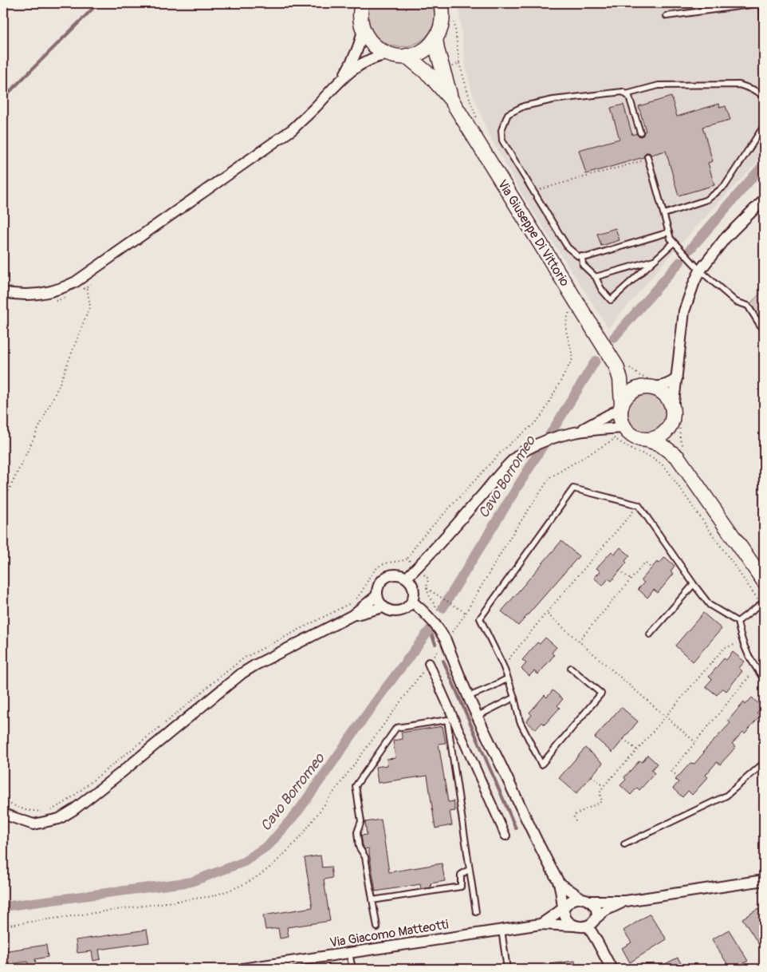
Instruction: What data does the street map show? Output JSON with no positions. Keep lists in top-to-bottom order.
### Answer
{
  "streets": {
    "main road": ["Via Giuseppe Di Vittorio"],
    "street": ["Via Giacomo Matteotti"]
  },
  "water": ["Cavo Borromeo"]
}
